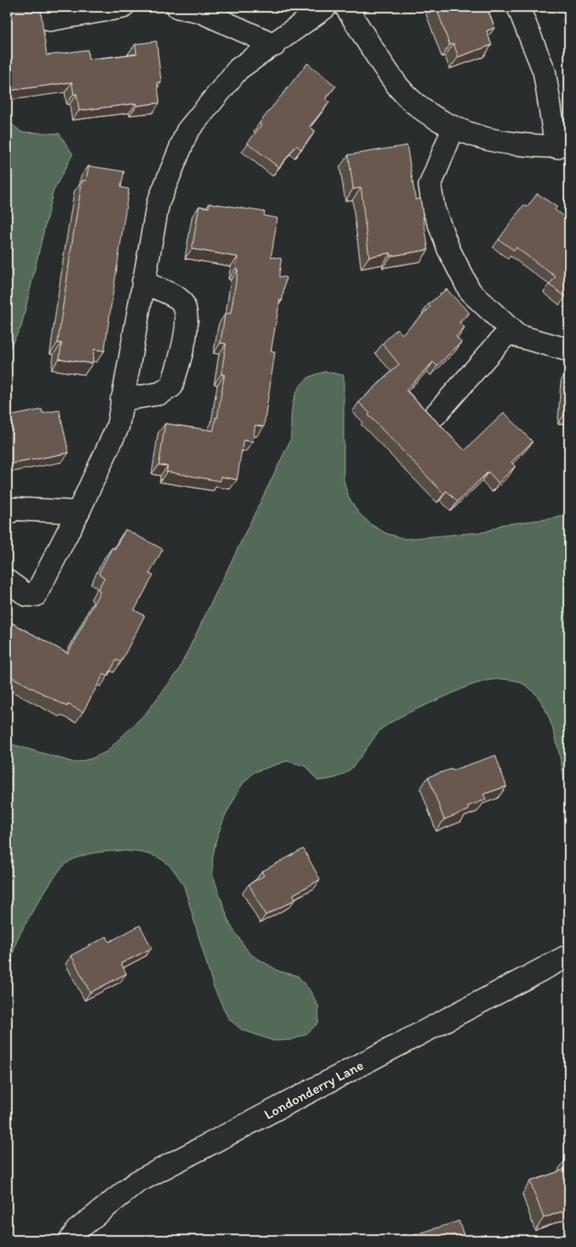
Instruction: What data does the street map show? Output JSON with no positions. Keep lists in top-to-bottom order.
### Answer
{
  "streets": {
    "street": ["Londonderry Lane"]
  }
}
